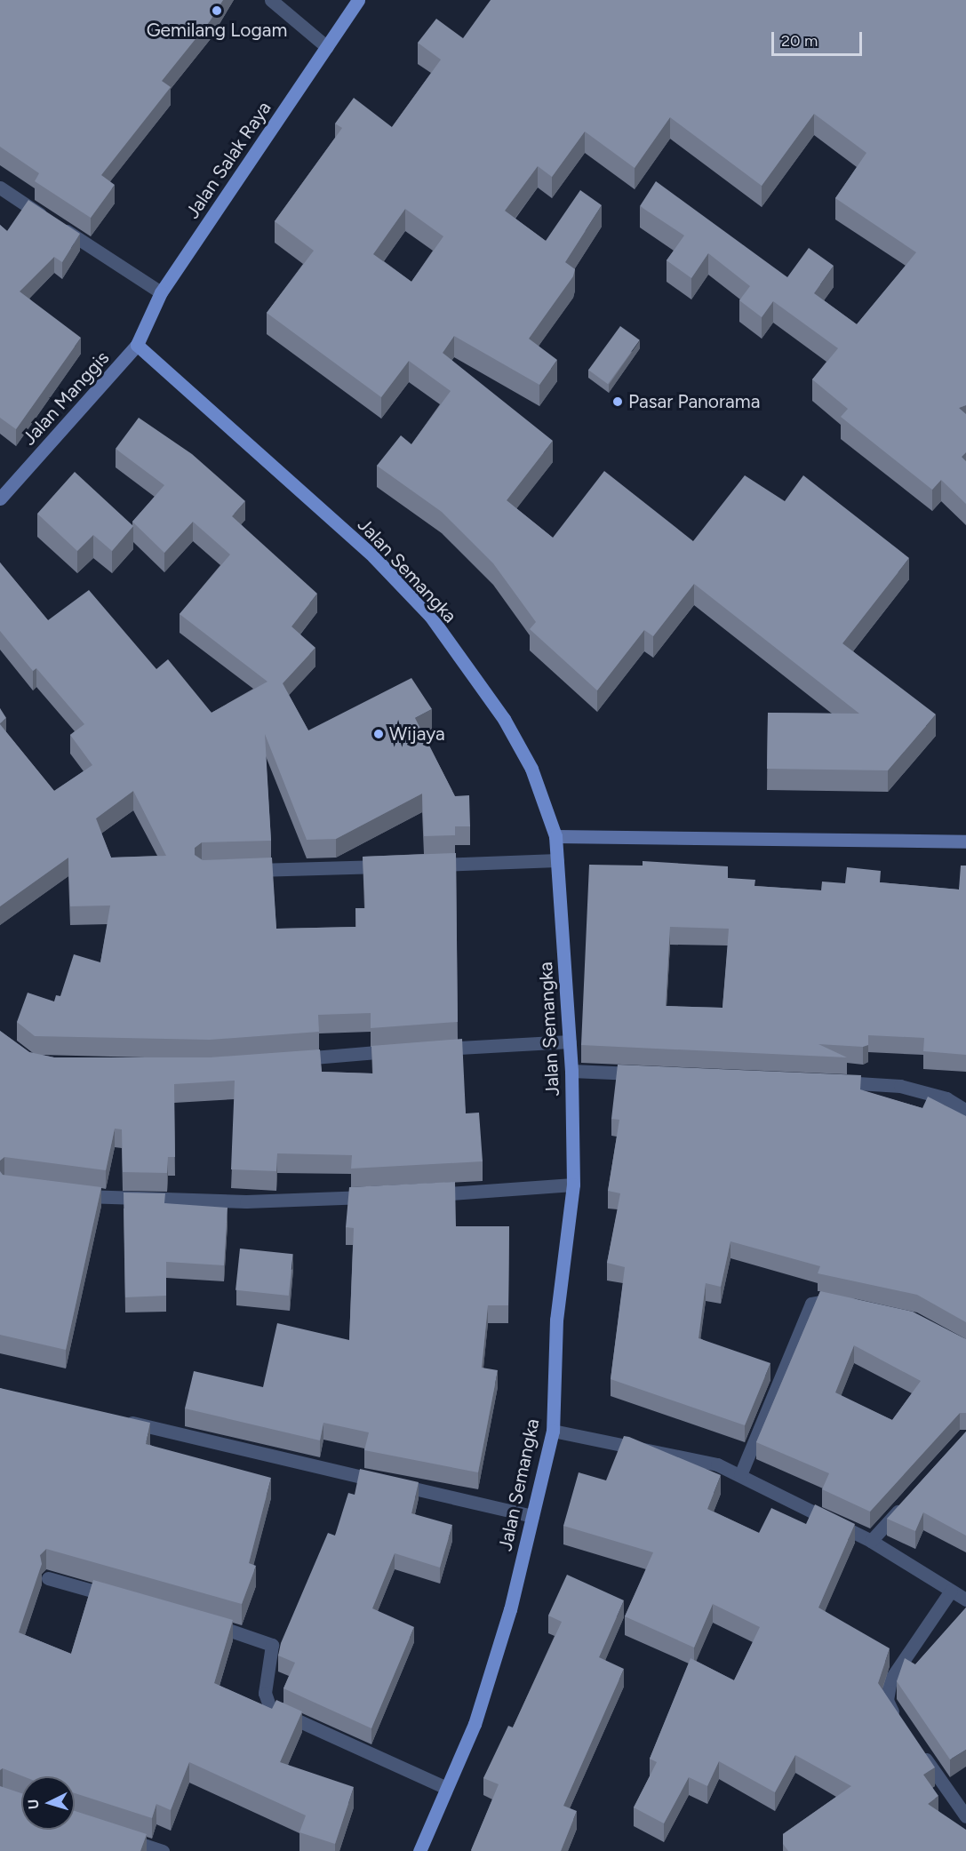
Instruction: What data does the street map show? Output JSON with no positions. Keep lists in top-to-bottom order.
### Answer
{
  "streets": {
    "main road": ["Jalan Salak Raya", "Jalan Semangka"],
    "street": ["Jalan Manggis"]
  },
  "crossings": [
    ["Jalan Salak Raya", "Jalan Manggis"],
    ["Jalan Salak Raya", "Jalan Semangka"],
    ["Jalan Manggis", "Jalan Semangka"]
  ],
  "places": ["Gemilang Logam", "Pasar Panorama", "Wijaya"],
  "scale_bar": "20 m",
  "north": "left"
}
